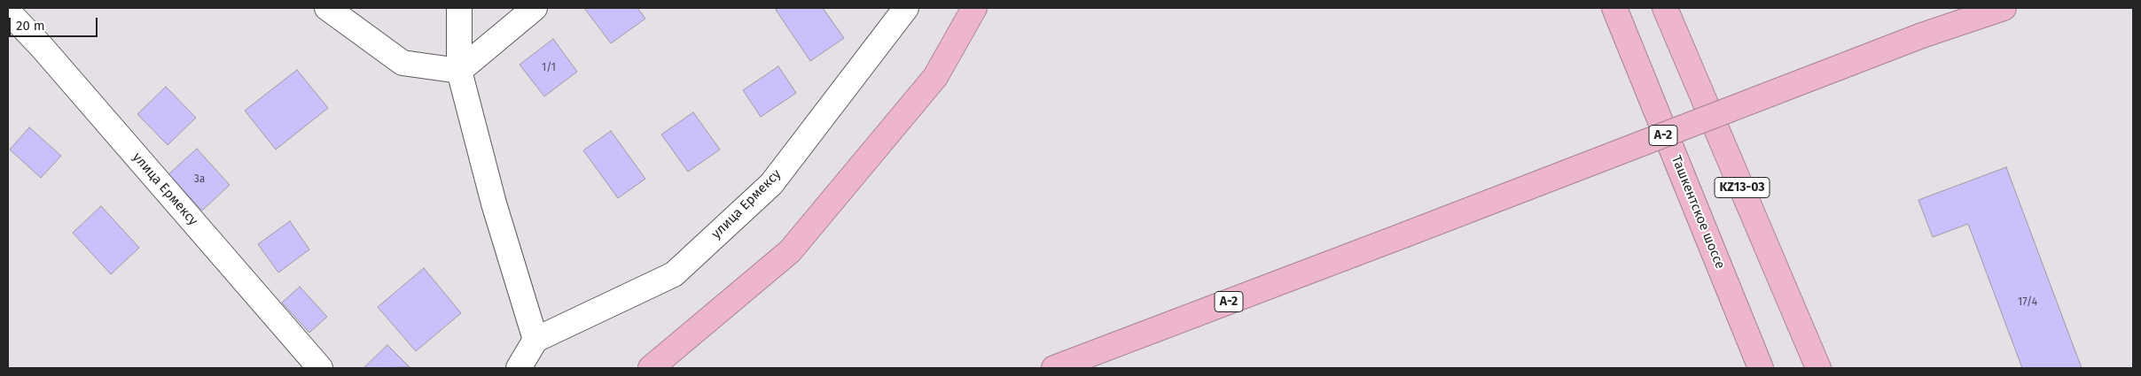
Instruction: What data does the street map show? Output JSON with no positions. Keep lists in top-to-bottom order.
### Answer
{
  "streets": {
    "highway": ["A-2", "KZ13-03", "Ташкентское шоссе"],
    "street": ["улица Ермексу"]
  },
  "house_numbers": ["1/1", "3а", "17/4"],
  "scale_bar": "20 m"
}
